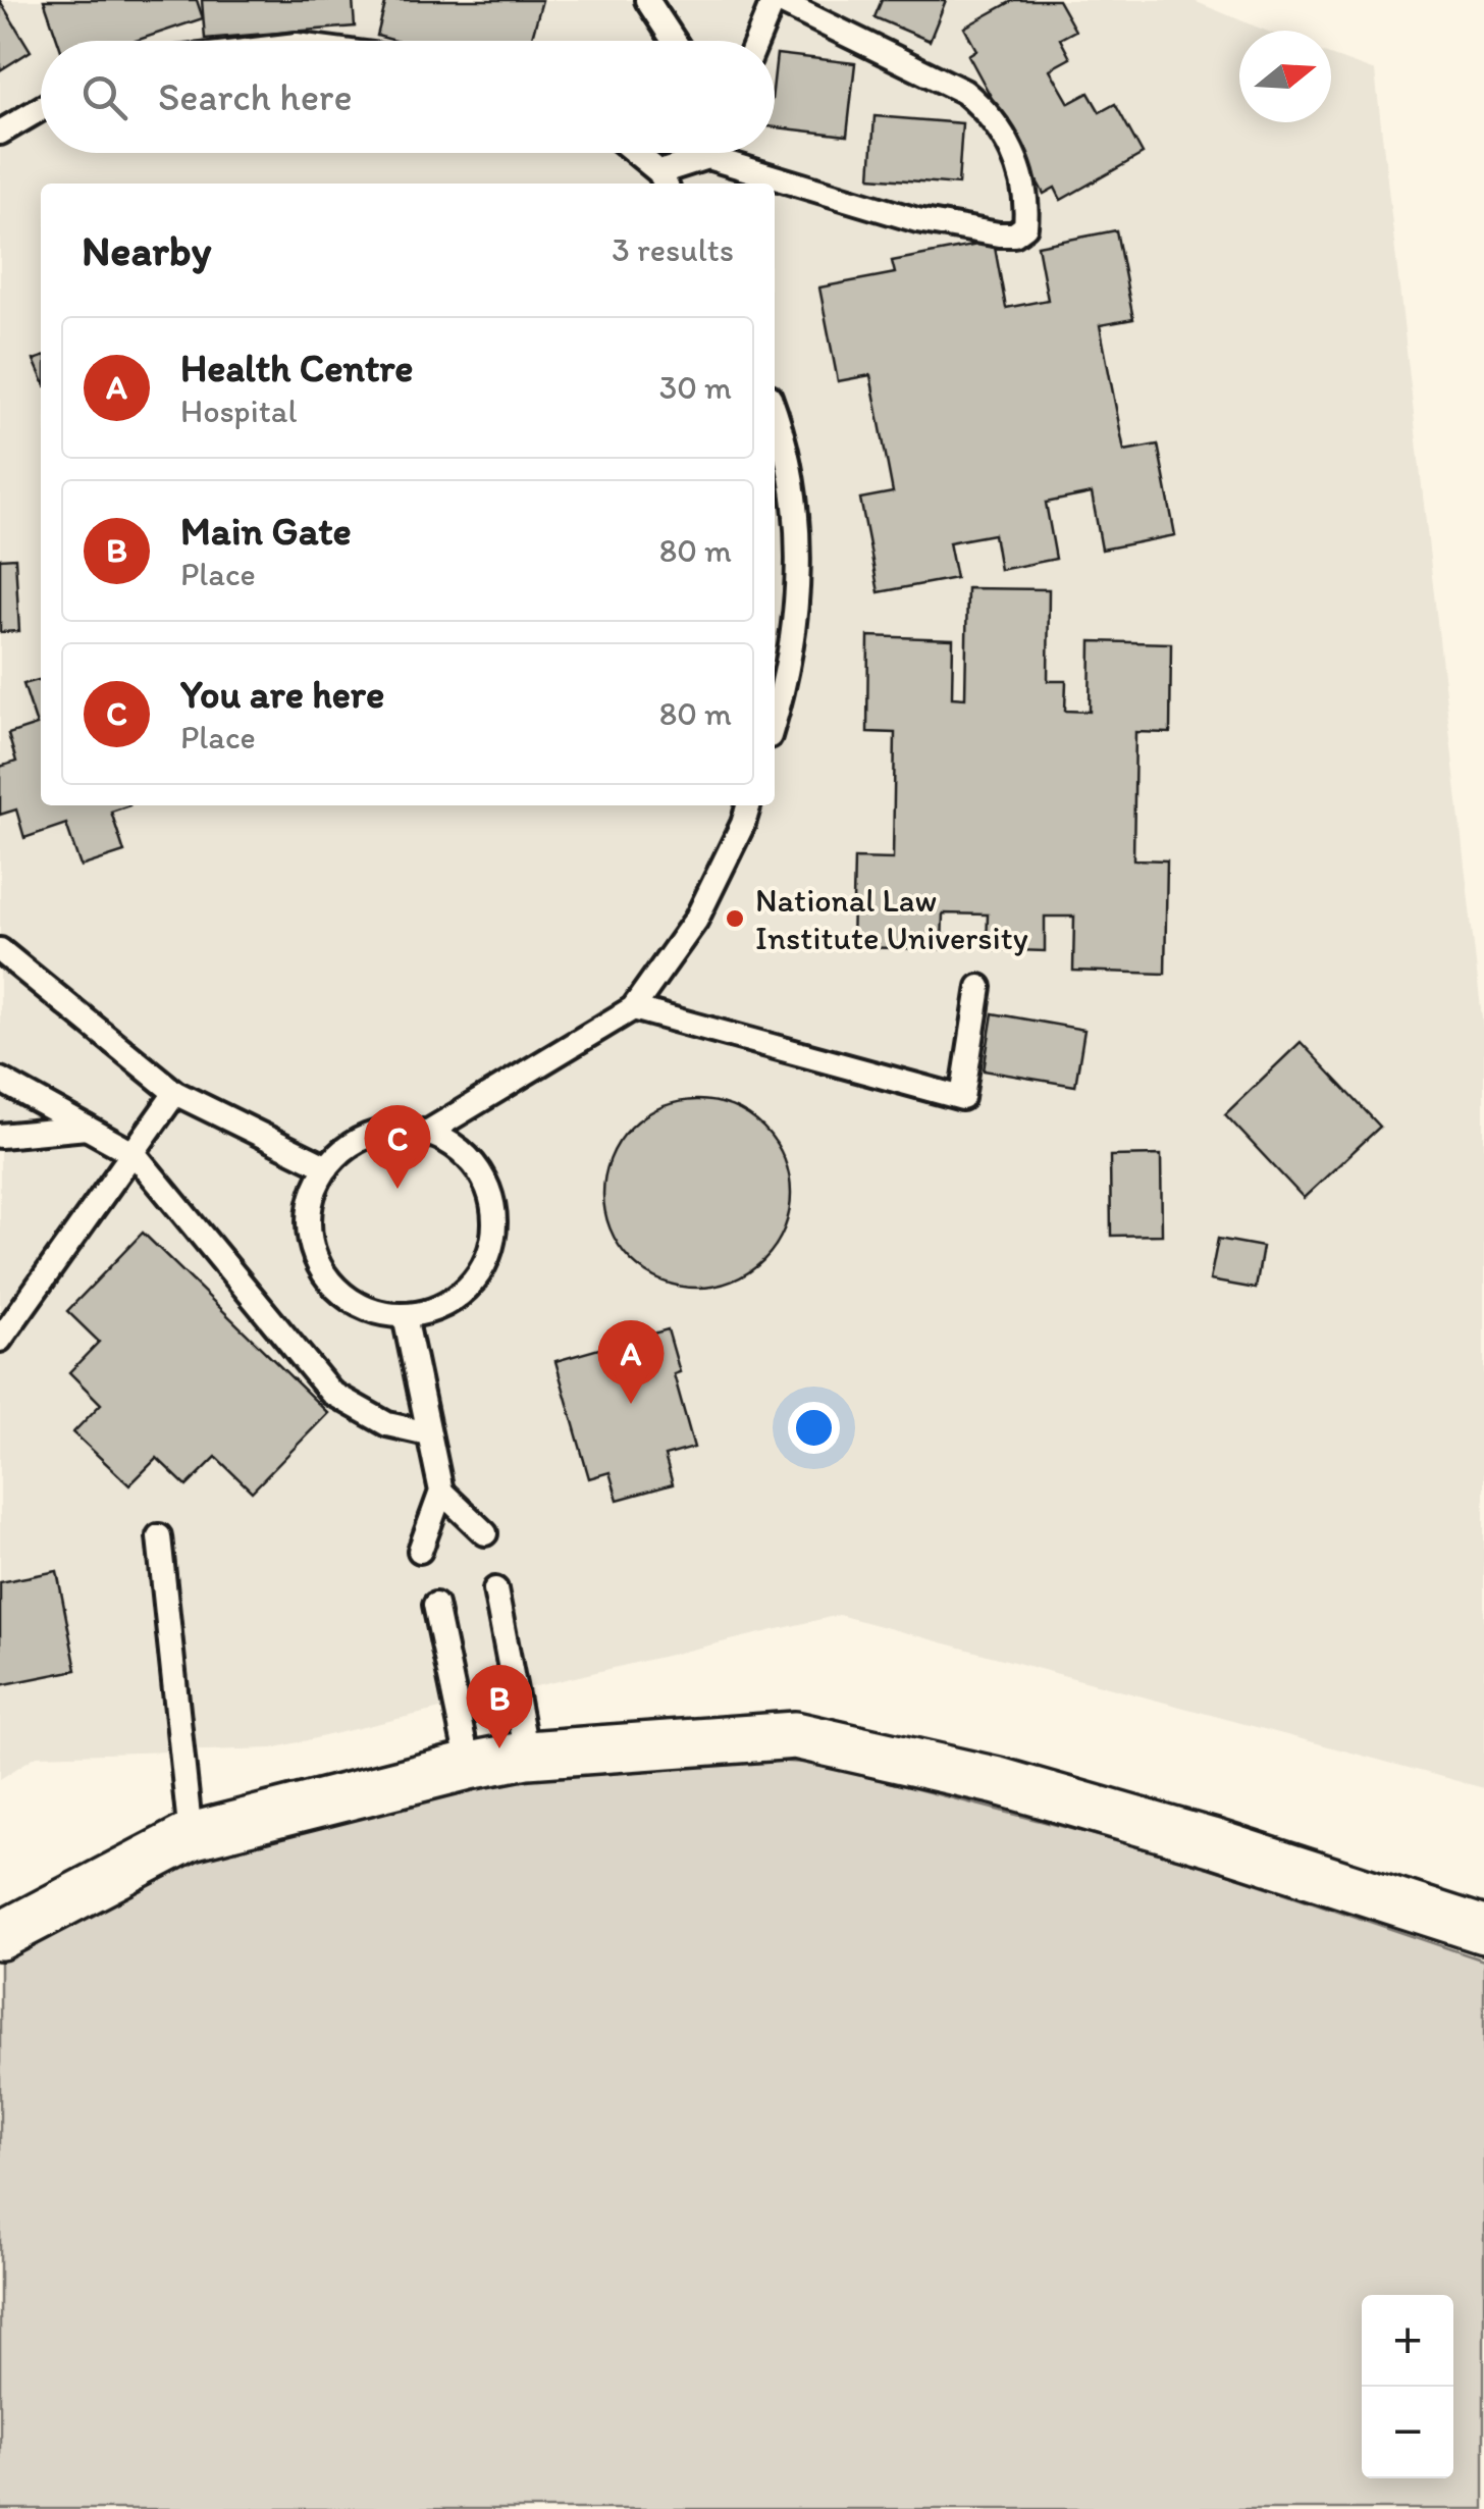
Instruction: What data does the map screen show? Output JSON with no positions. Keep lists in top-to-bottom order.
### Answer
{
  "places": ["National Law Institute University"],
  "north": "right",
  "page": {
    "search": "Search here",
    "heading": ["Nearby", "3 results"],
    "list": [
      {
        "mark": "A",
        "name": "Health Centre",
        "note": "Hospital",
        "value": "30 m"
      },
      {
        "mark": "B",
        "name": "Main Gate",
        "note": "Place",
        "value": "80 m"
      },
      {
        "mark": "C",
        "name": "You are here",
        "note": "Place",
        "value": "80 m"
      }
    ],
    "pins": ["C", "A", "B"],
    "map_buttons": ["+", "−"]
  }
}
